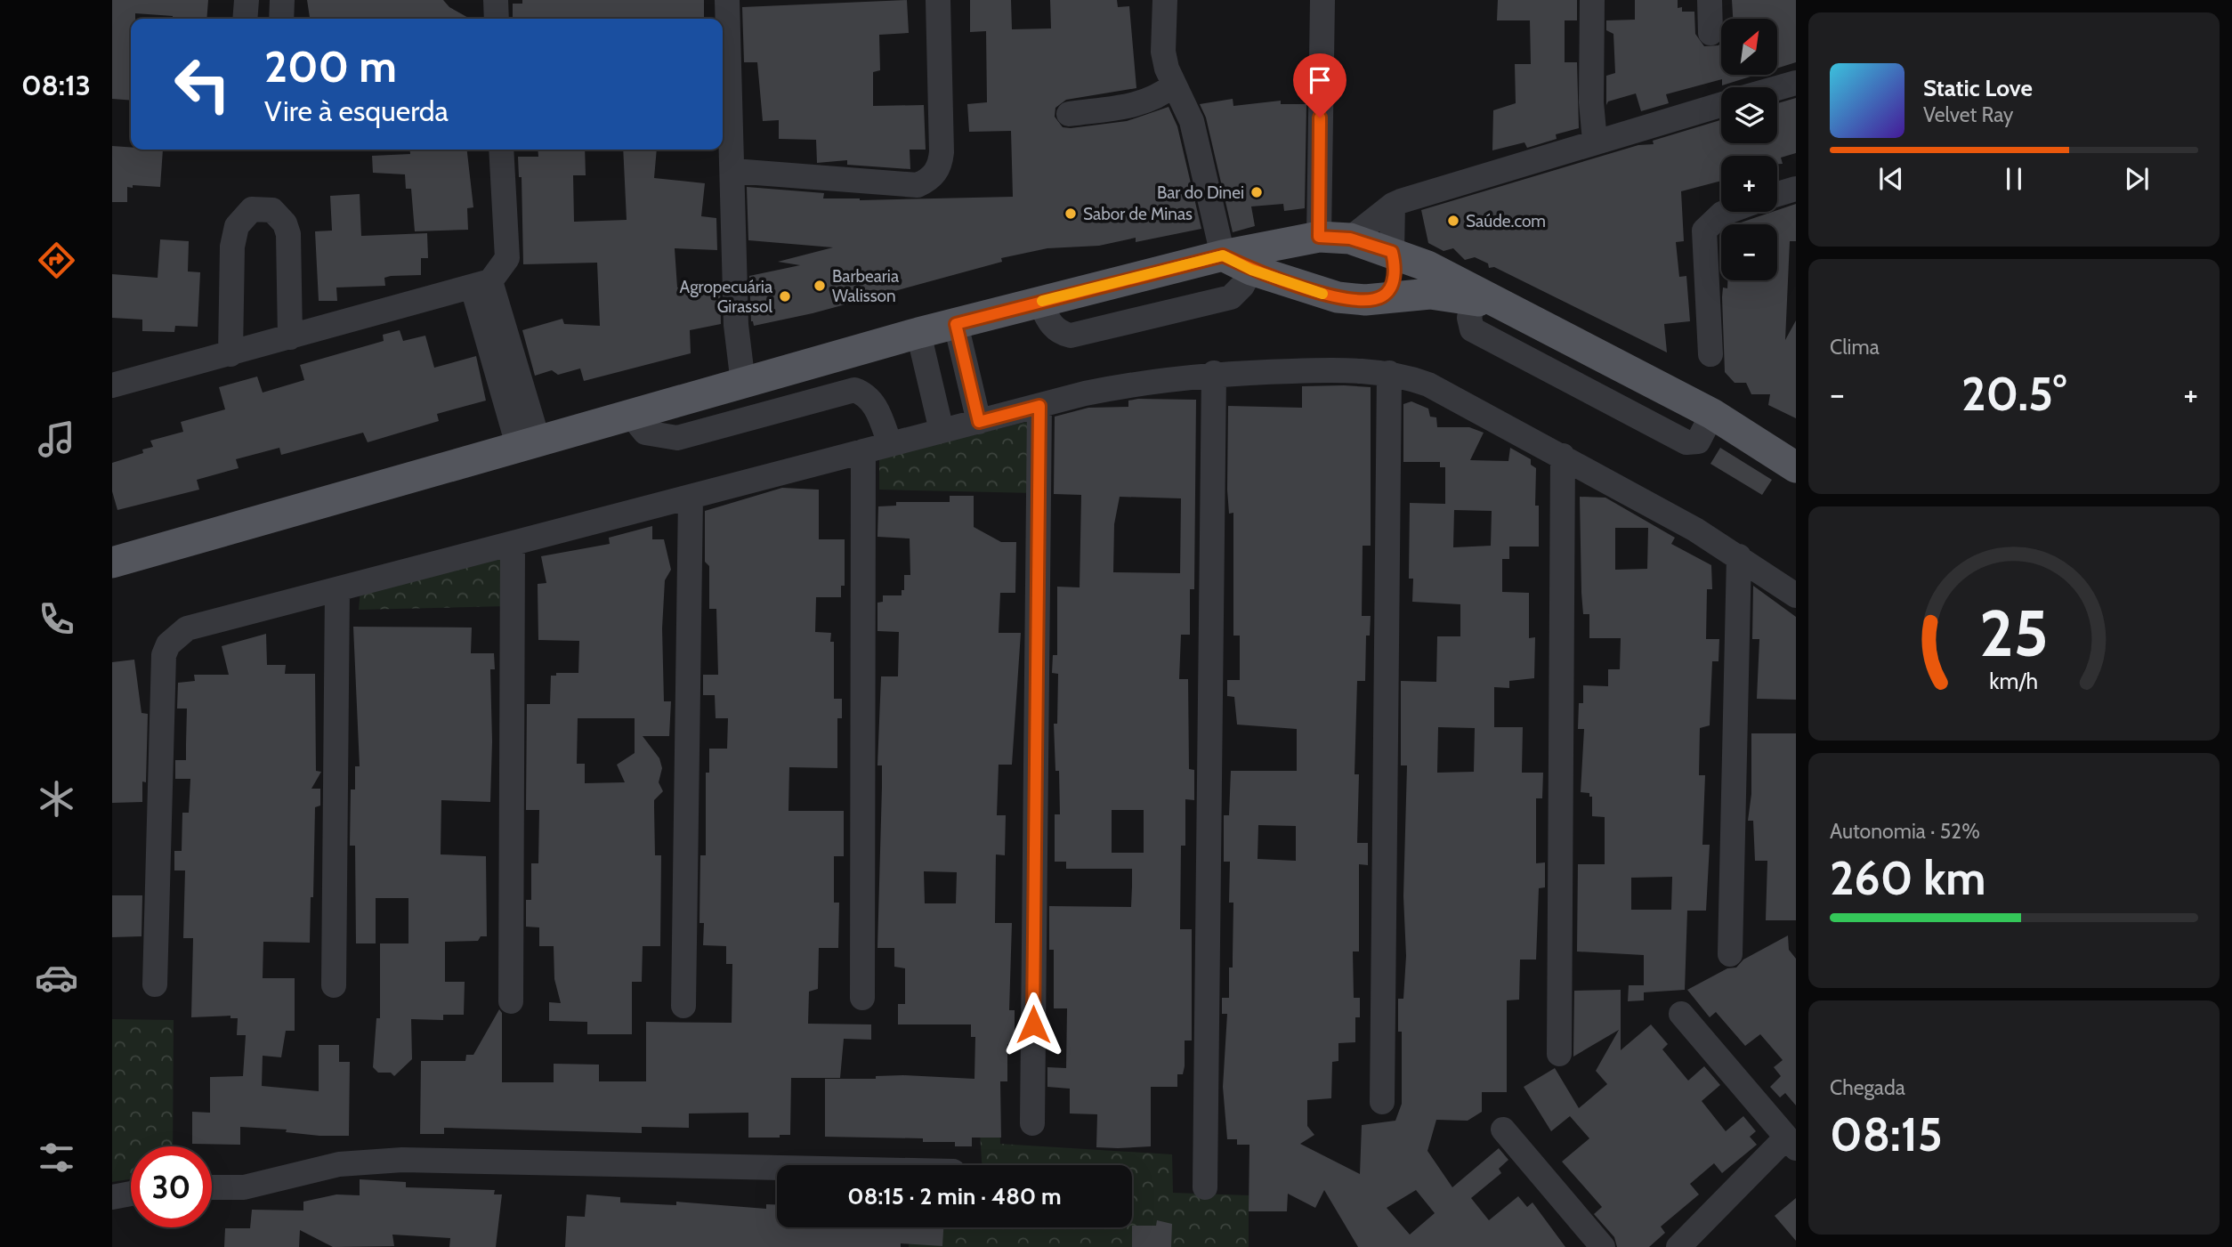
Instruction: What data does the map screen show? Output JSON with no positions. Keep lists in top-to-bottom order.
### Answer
{
  "places": [
    "Bar do Dinei",
    "Sabor de Minas",
    "Saúde.com",
    "Barbearia Walisson",
    "Agropecuária Girassol"
  ],
  "north": "top right",
  "page": {
    "tabs": "08:13",
    "map_buttons": ["+", "−"],
    "turn": ["200 m", "Vire à esquerda"],
    "song": ["Static Love", "Velvet Ray"],
    "tile": [
      "Clima",
      ["Autonomia · 52%", "260 km"],
      ["Chegada", "08:15"]
    ],
    "heat": ["−", "20.5°", "+"],
    "limit": "30",
    "trip": "08:15 · 2 min · 480 m",
    "gauge": ["25", "km/h"]
  }
}
